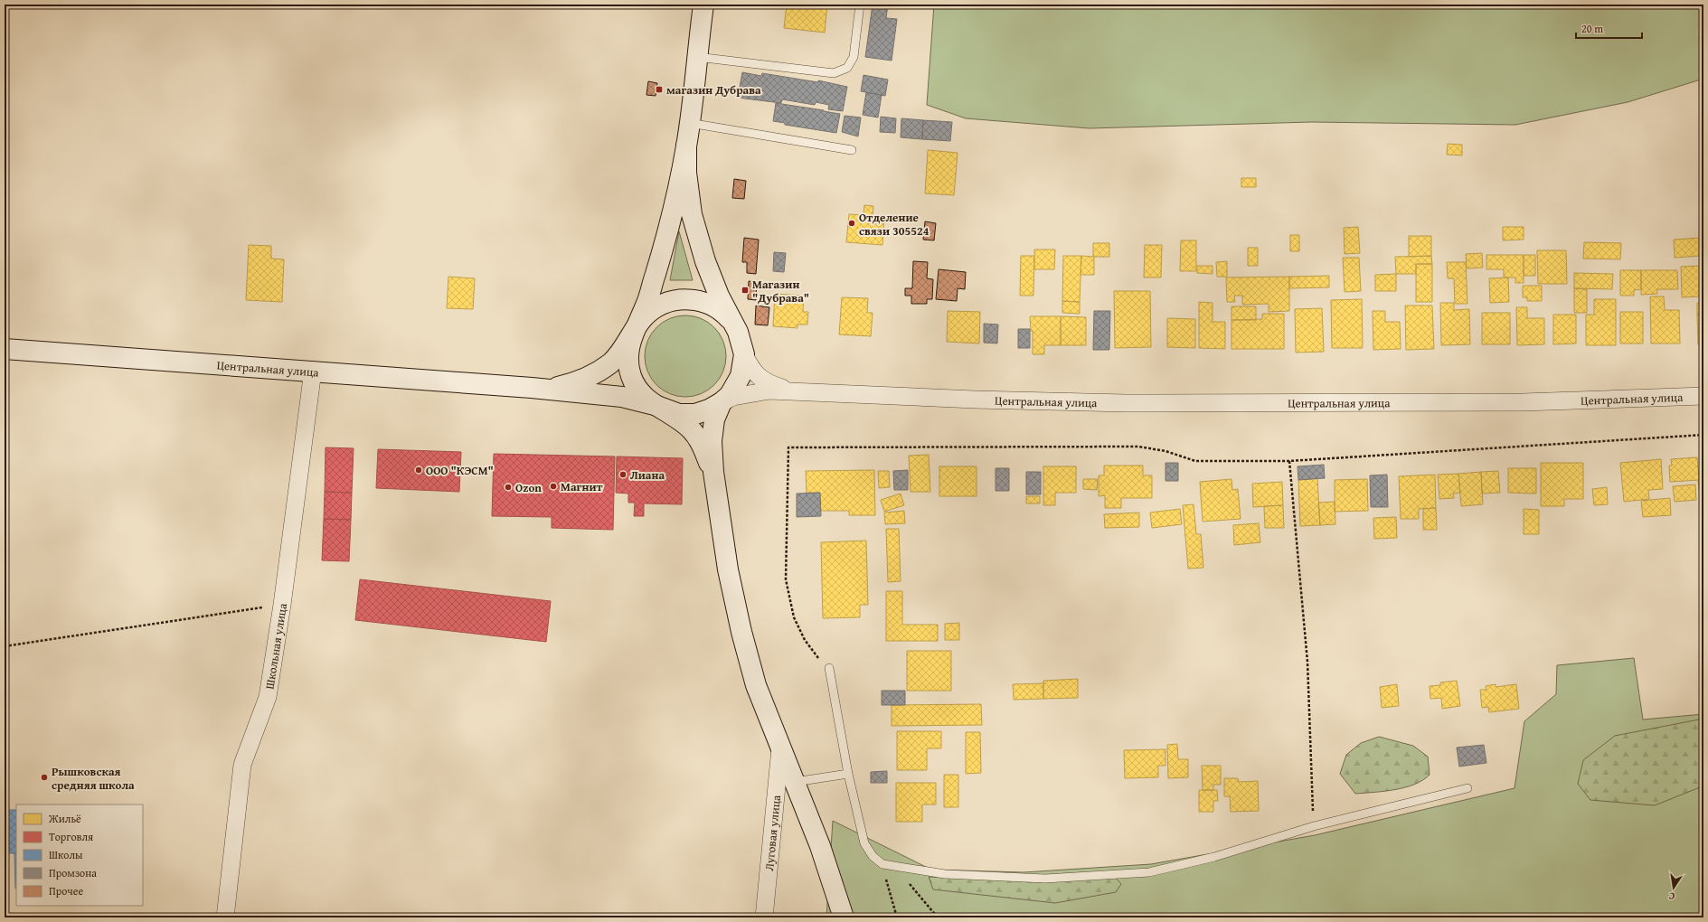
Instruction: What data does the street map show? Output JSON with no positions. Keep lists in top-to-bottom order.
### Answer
{
  "streets": {
    "main road": ["Центральная улица"],
    "street": ["Школьная улица", "Луговая улица"]
  },
  "crossings": [
    ["Центральная улица", "Школьная улица"]
  ],
  "places": {
    "transit": ["магазин Дубрава", "Магазин \"Дубрава\""],
    "other": [
      "Отделение связи 305524",
      "ООО \"КЭСМ\"",
      "Лиана",
      "Магнит",
      "Ozon",
      "Рышковская средняя школа"
    ]
  },
  "legend": [
    "Жильё",
    "Торговля",
    "Школы",
    "Промзона",
    "Прочее"
  ],
  "scale_bar": "20 m",
  "north": "bottom"
}
